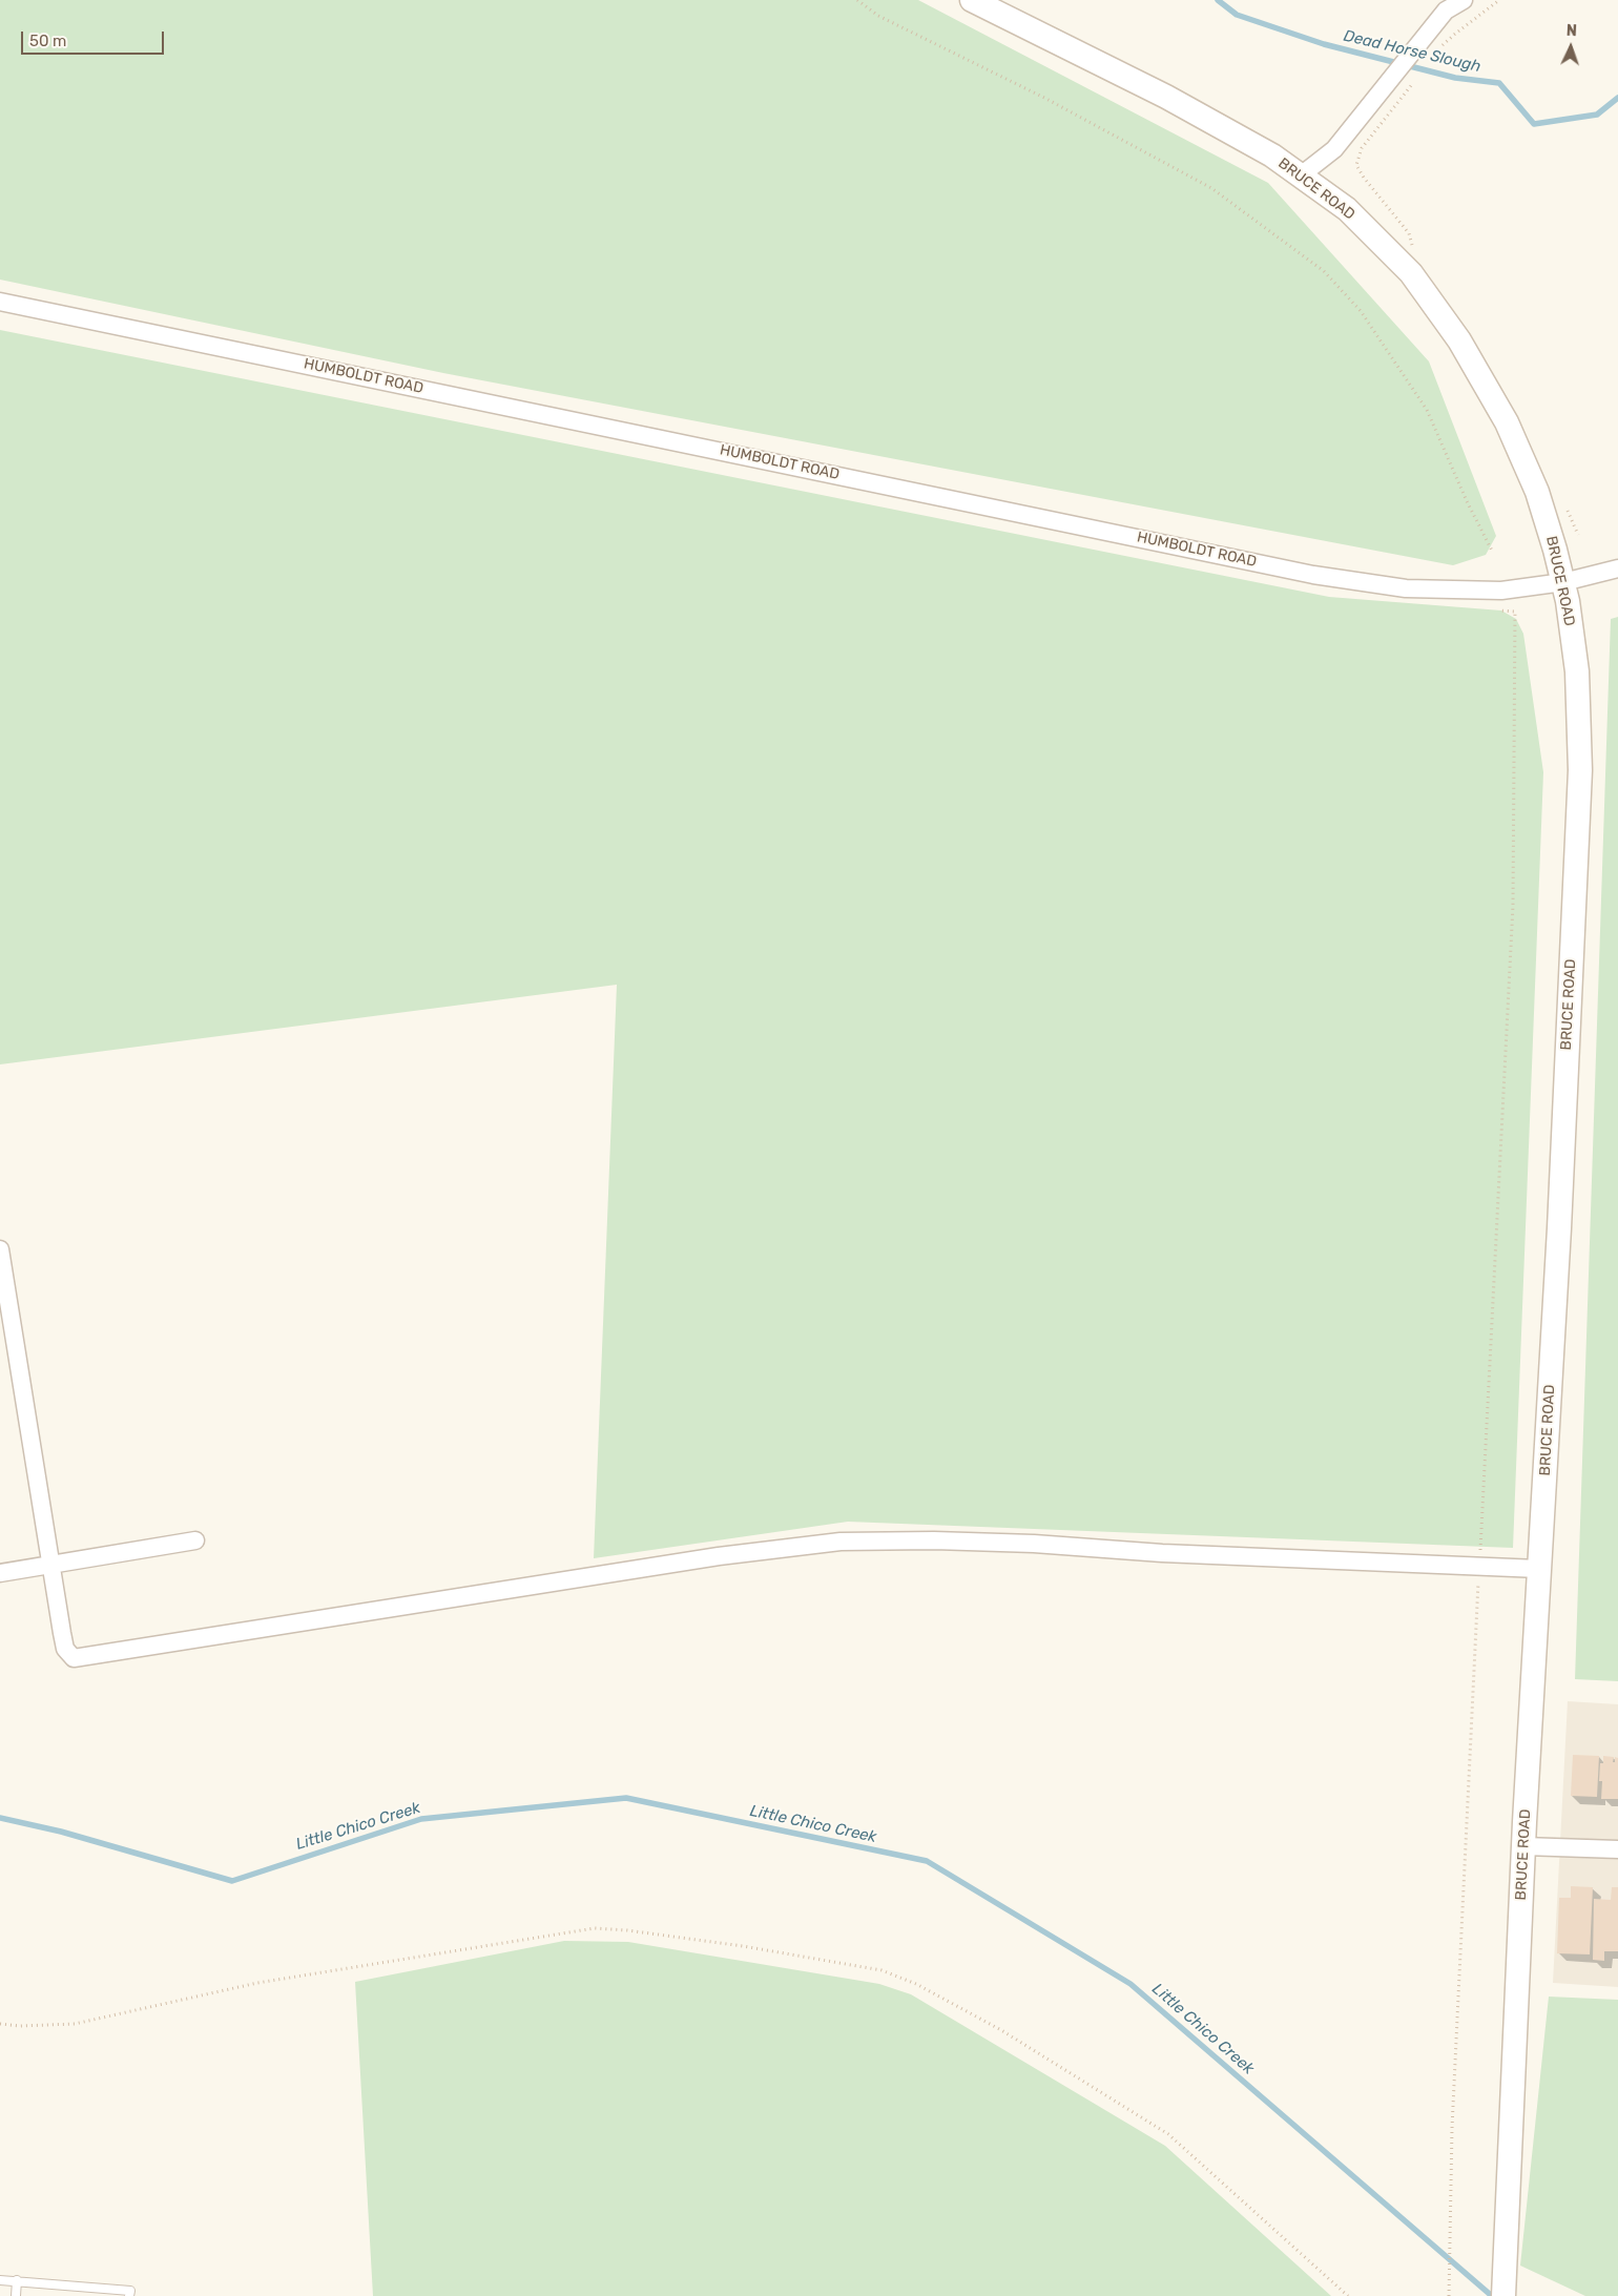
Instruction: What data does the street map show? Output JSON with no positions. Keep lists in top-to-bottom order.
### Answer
{
  "streets": {
    "street": ["BRUCE ROAD", "HUMBOLDT ROAD"]
  },
  "crossings": [
    ["BRUCE ROAD", "HUMBOLDT ROAD"]
  ],
  "water": ["Dead Horse Slough", "Little Chico Creek"],
  "scale_bar": "50 m",
  "north": "top"
}
